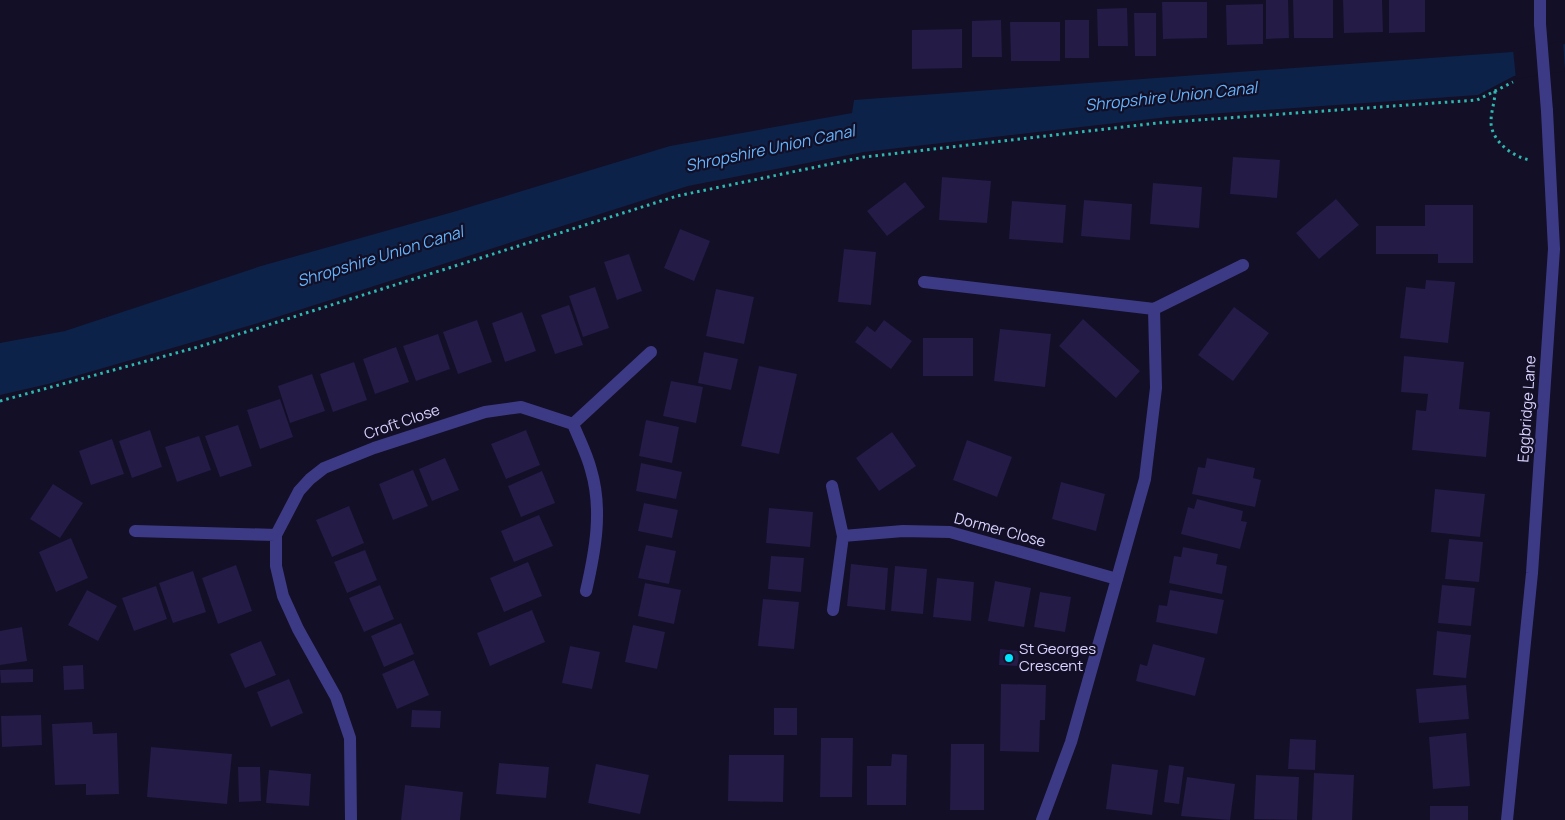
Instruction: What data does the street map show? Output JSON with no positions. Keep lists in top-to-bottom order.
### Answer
{
  "streets": {
    "street": ["Eggbridge Lane", "Croft Close", "Dormer Close"]
  },
  "water": ["Shropshire Union Canal"],
  "places": ["St Georges Crescent"]
}
